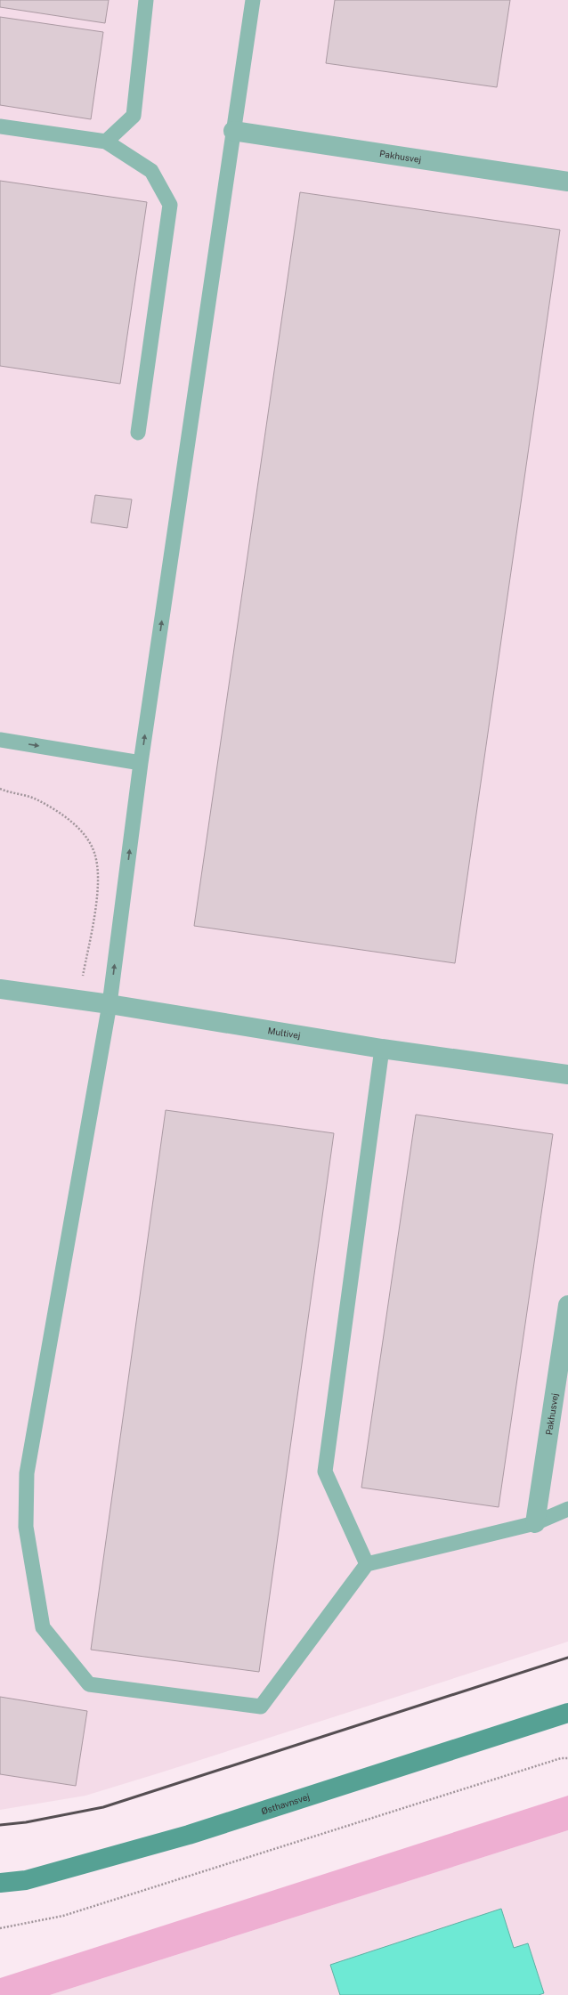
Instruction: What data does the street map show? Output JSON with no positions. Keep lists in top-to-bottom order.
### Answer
{
  "streets": {
    "street": ["Pakhusvej", "Multivej", "Østhavnsvej"]
  }
}
